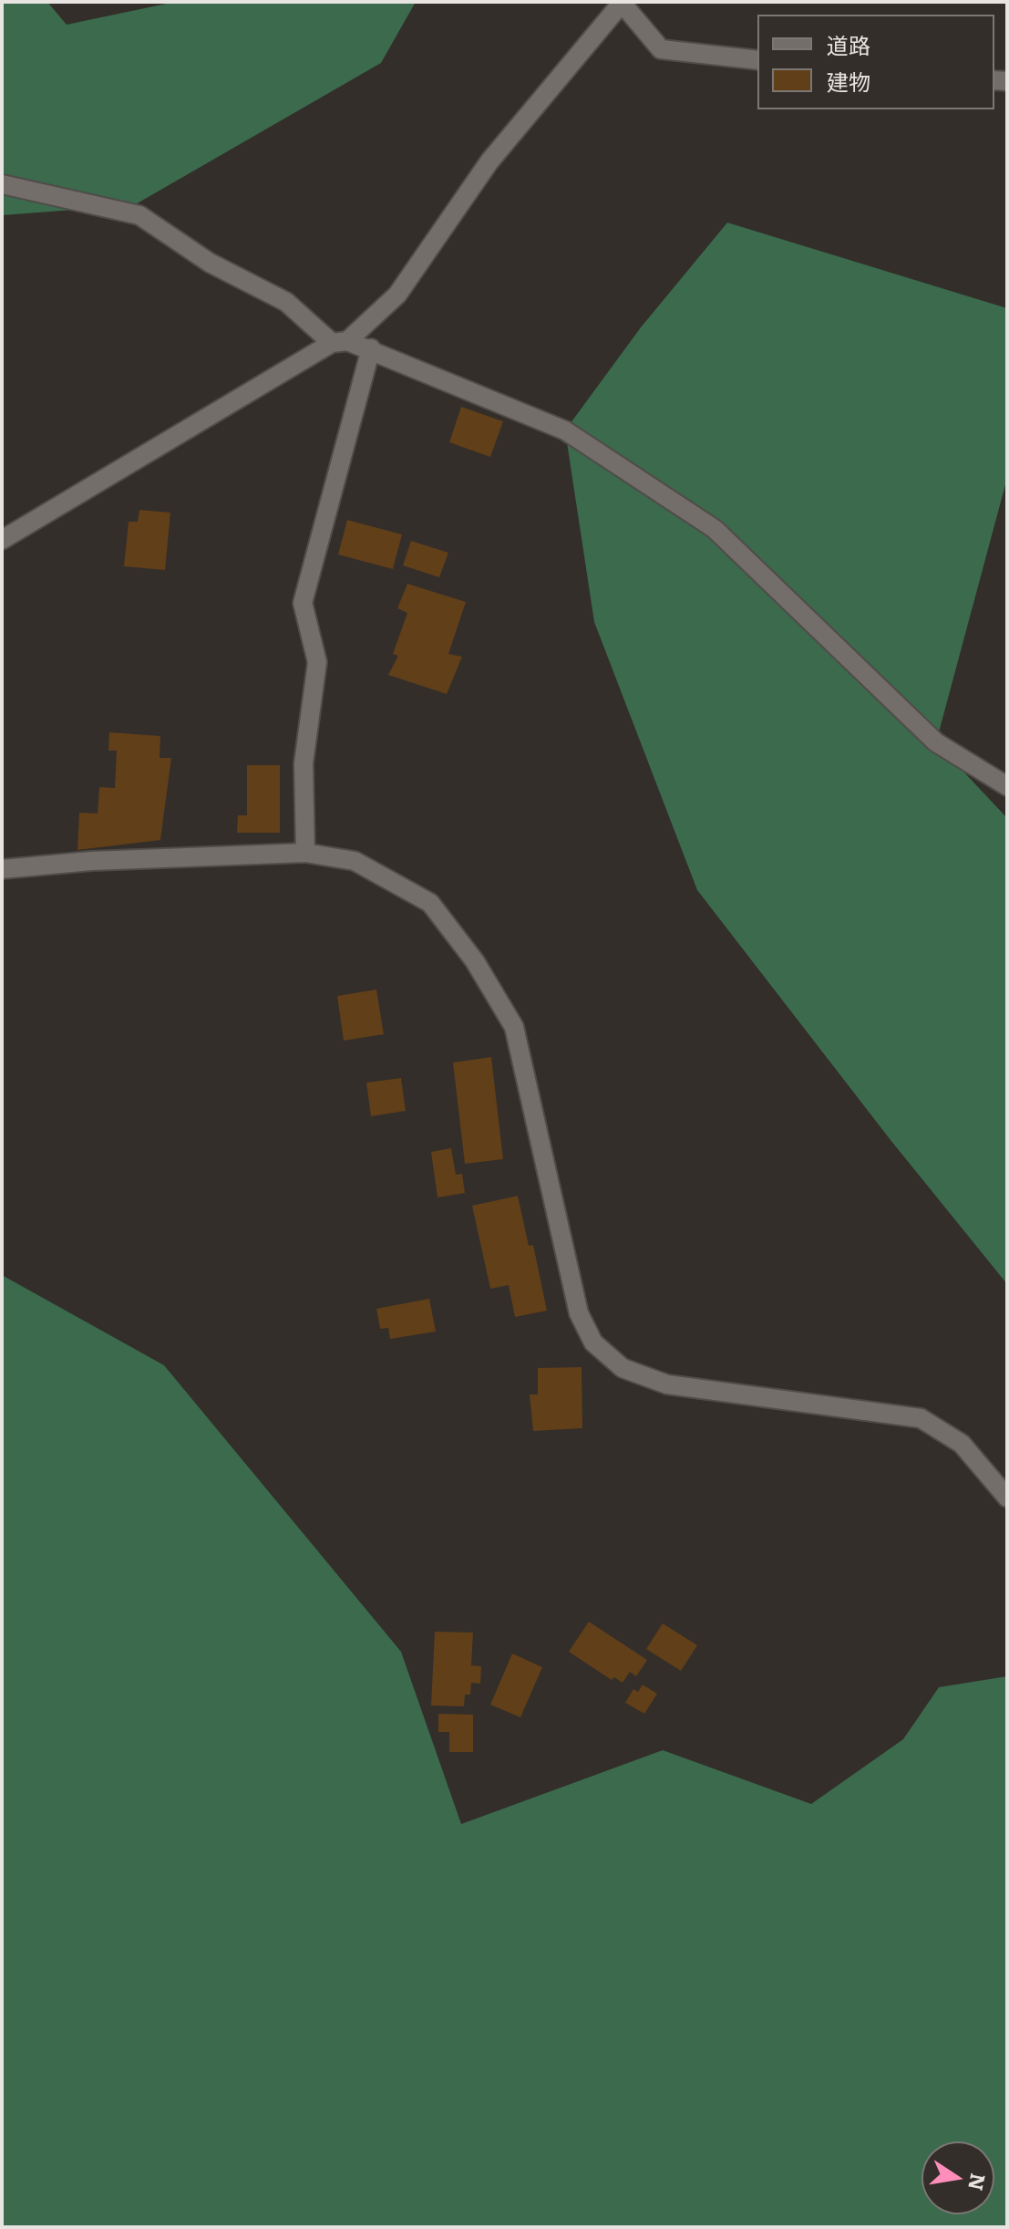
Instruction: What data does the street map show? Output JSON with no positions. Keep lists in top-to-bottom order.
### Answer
{
  "legend": ["道路", "建物"],
  "north": "right"
}
